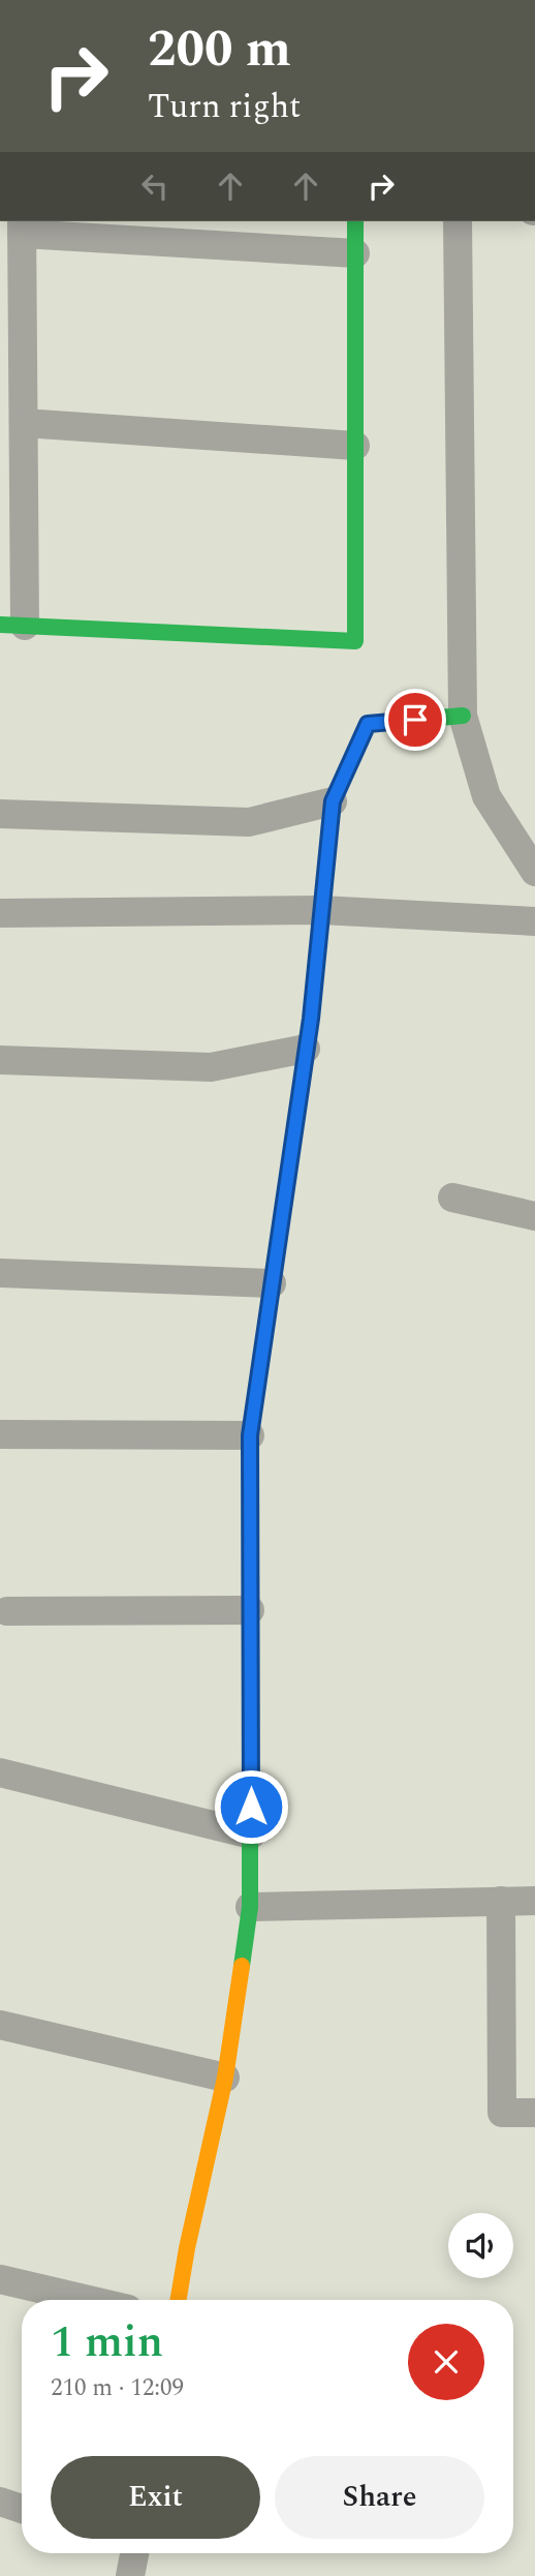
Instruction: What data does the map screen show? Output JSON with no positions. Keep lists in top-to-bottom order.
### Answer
{
  "page": {
    "turn": ["200 m", "Turn right"],
    "heading": ["1 min", "210 m · 12:09"],
    "buttons": ["Exit", "Share"]
  }
}
